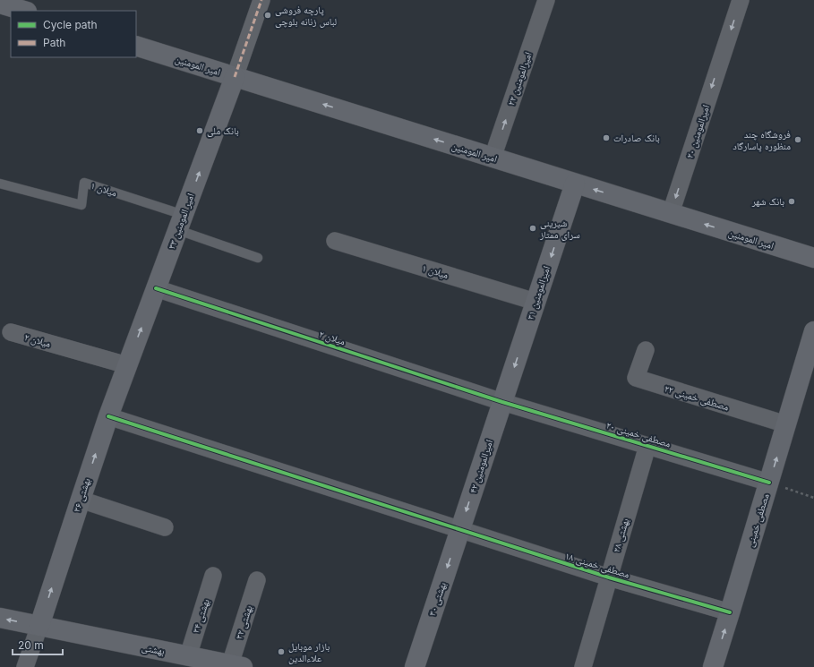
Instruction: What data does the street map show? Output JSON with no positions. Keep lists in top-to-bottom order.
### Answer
{
  "streets": {
    "main road": [
      "امیر المومنین",
      "امیر المومنین ۳۳",
      "امیرالمومنین ۳۱",
      "امیرالمومنین ۴۲",
      "بهشتی ۳۶",
      "مصطفی خمینی",
      "بهشتی ۳۰",
      "بهشتی"
    ],
    "street": [
      "امیرالمومنین ۲۲",
      "امیرالمومنین ۲۰",
      "میلان ۱",
      "میلان ۲",
      "مصطفی خمینی ۲۲",
      "مصطفی خمینی ۲۰",
      "بهشتی ۲۸",
      "مصطفی خمینی ۱۸",
      "بهشتی ۳۴",
      "بهشتی ۳۲"
    ]
  },
  "crossings": [
    ["امیر المومنین", "امیرالمومنین ۲۲"],
    ["امیر المومنین", "امیرالمومنین ۲۰"],
    ["امیر المومنین", "امیر المومنین ۳۳"],
    ["امیر المومنین", "امیرالمومنین ۳۱"],
    ["میلان ۱", "امیر المومنین ۳۳"],
    ["میلان ۱", "امیرالمومنین ۳۱"],
    ["امیر المومنین ۳۳", "میلان ۲"],
    ["امیر المومنین ۳۳", "بهشتی ۳۶"],
    ["امیرالمومنین ۳۱", "میلان ۲"],
    ["امیرالمومنین ۳۱", "مصطفی خمینی ۲۰"],
    ["امیرالمومنین ۳۱", "امیرالمومنین ۴۲"],
    ["میلان ۲", "مصطفی خمینی ۲۰"],
    ["میلان ۲", "امیرالمومنین ۴۲"],
    ["میلان ۲", "بهشتی ۳۶"],
    ["مصطفی خمینی ۲۲", "مصطفی خمینی"],
    ["مصطفی خمینی ۲۰", "امیرالمومنین ۴۲"],
    ["مصطفی خمینی ۲۰", "مصطفی خمینی"],
    ["مصطفی خمینی ۲۰", "بهشتی ۲۸"],
    ["امیرالمومنین ۴۲", "مصطفی خمینی ۱۸"],
    ["امیرالمومنین ۴۲", "بهشتی ۳۰"],
    ["بهشتی ۳۶", "مصطفی خمینی ۱۸"],
    ["بهشتی ۳۶", "بهشتی"],
    ["مصطفی خمینی", "مصطفی خمینی ۱۸"],
    ["بهشتی ۲۸", "مصطفی خمینی ۱۸"],
    ["مصطفی خمینی ۱۸", "بهشتی ۳۰"],
    ["بهشتی ۳۴", "بهشتی"],
    ["بهشتی ۳۲", "بهشتی"]
  ],
  "one_way": [
    "امیر المومنین",
    "امیرالمومنین ۲۲",
    "امیرالمومنین ۲۰",
    "امیر المومنین ۳۳",
    "امیرالمومنین ۳۱",
    "امیرالمومنین ۴۲",
    "بهشتی ۳۶",
    "بهشتی ۳۰"
  ],
  "places": [
    "پارچه فروشی لباس زنانه بلوچی",
    "بانک ملی",
    "بانک صادرات",
    "فروشگاه چند منظوره پاسارگاد",
    "بانک شهر",
    "شیرینی سرای ممتاز",
    "بازار موبایل علاءالدین"
  ],
  "legend": ["Cycle path", "Path"],
  "scale_bar": "20 m"
}
